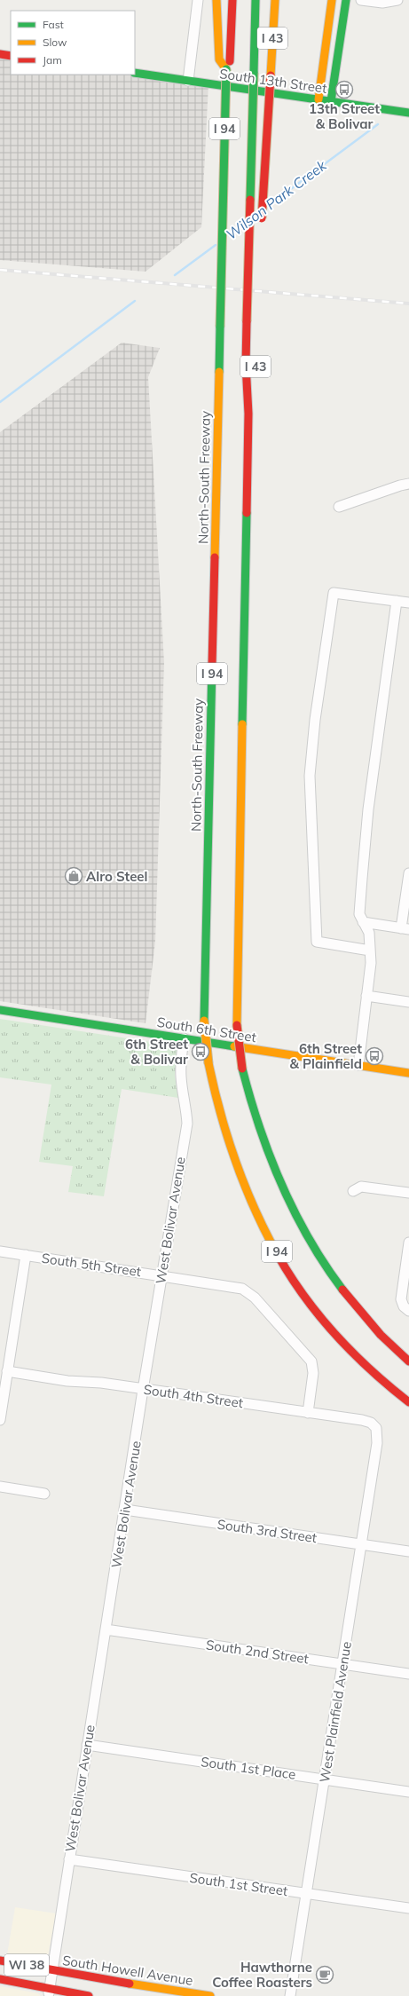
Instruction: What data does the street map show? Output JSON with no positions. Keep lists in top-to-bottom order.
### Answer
{
  "streets": {
    "main road": [
      "I 43",
      "South 13th Street",
      "I 94",
      "North-South Freeway",
      "South 6th Street",
      "WI 38",
      "South Howell Avenue"
    ],
    "street": [
      "West Bolivar Avenue",
      "South 5th Street",
      "South 4th Street",
      "South 3rd Street",
      "South 2nd Street",
      "West Plainfield Avenue",
      "South 1st Place",
      "South 1st Street"
    ]
  },
  "crossings": [
    ["I 43", "I 94"],
    ["South 6th Street", "West Bolivar Avenue"],
    ["West Bolivar Avenue", "South 5th Street"],
    ["West Bolivar Avenue", "South 4th Street"],
    ["West Bolivar Avenue", "South 3rd Street"],
    ["West Bolivar Avenue", "South 2nd Street"],
    ["West Bolivar Avenue", "South 1st Place"],
    ["West Bolivar Avenue", "South 1st Street"],
    ["West Bolivar Avenue", "WI 38"],
    ["West Bolivar Avenue", "South Howell Avenue"],
    ["South 5th Street", "South 4th Street"],
    ["South 4th Street", "West Plainfield Avenue"],
    ["South 3rd Street", "West Plainfield Avenue"],
    ["South 2nd Street", "West Plainfield Avenue"],
    ["West Plainfield Avenue", "South 1st Place"],
    ["West Plainfield Avenue", "South 1st Street"]
  ],
  "water": ["Wilson Park Creek"],
  "places": {
    "bus stop": ["13th Street & Bolivar", "6th Street & Bolivar", "6th Street & Plainfield"],
    "shop": ["Alro Steel"],
    "cafe": ["Hawthorne Coffee Roasters"]
  },
  "legend": ["Fast", "Slow", "Jam"]
}
